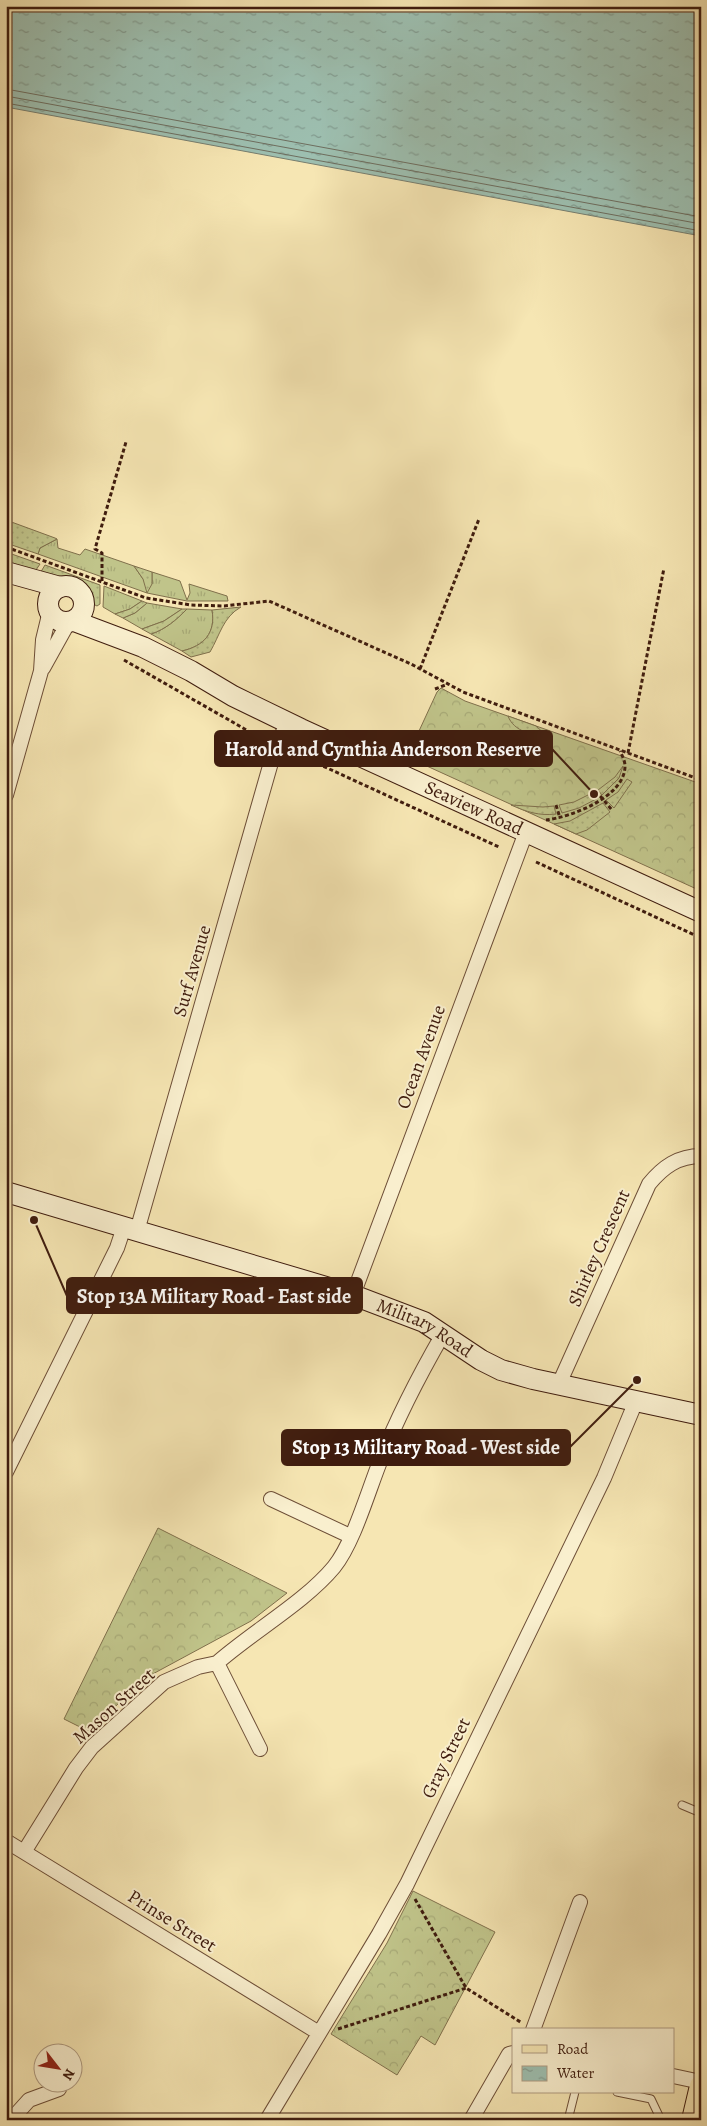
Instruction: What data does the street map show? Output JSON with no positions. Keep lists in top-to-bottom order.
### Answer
{
  "streets": {
    "street": [
      "Seaview Road",
      "Surf Avenue",
      "Ocean Avenue",
      "Shirley Crescent",
      "Military Road",
      "Mason Street",
      "Gray Street",
      "Prinse Street"
    ]
  },
  "crossings": [
    ["Seaview Road", "Surf Avenue"],
    ["Seaview Road", "Ocean Avenue"],
    ["Surf Avenue", "Military Road"],
    ["Ocean Avenue", "Military Road"],
    ["Shirley Crescent", "Military Road"],
    ["Military Road", "Mason Street"],
    ["Military Road", "Gray Street"],
    ["Mason Street", "Prinse Street"],
    ["Gray Street", "Prinse Street"]
  ],
  "places": ["Harold and Cynthia Anderson Reserve", "Stop 13A Military Road - East side", "Stop 13 Military Road - West side"],
  "legend": ["Road", "Water"],
  "north": "bottom right"
}
